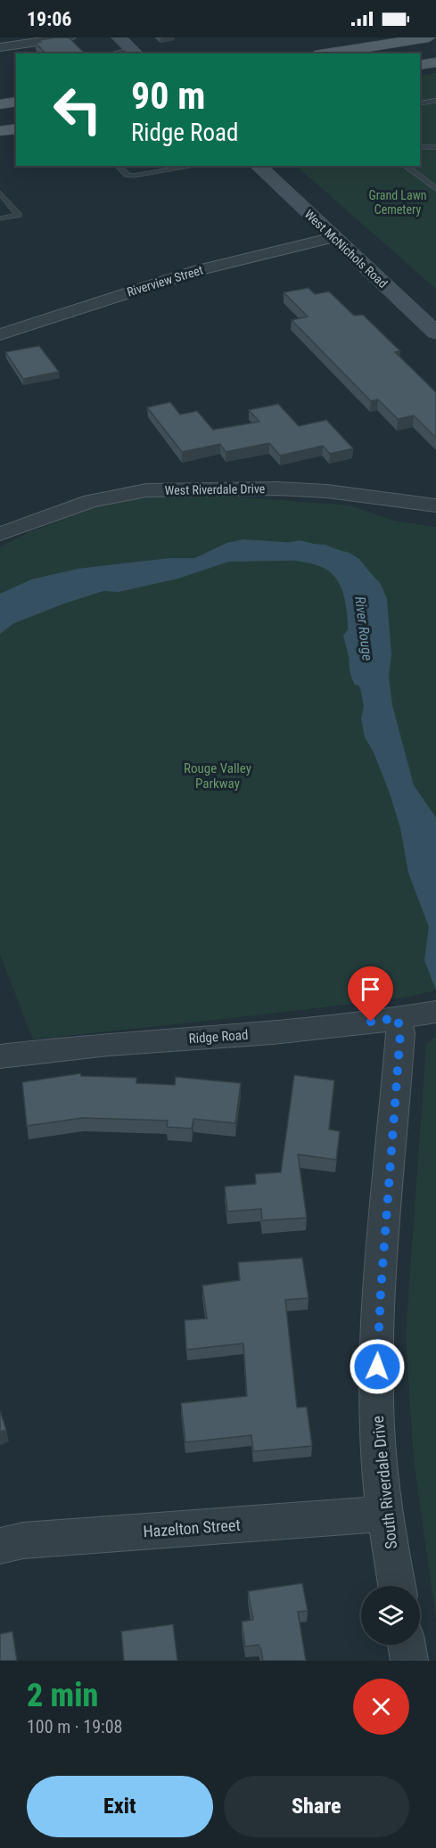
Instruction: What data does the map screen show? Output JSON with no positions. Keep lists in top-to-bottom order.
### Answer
{
  "streets": {
    "main road": ["West McNichols Road"],
    "street": [
      "Riverview Street",
      "West Riverdale Drive",
      "Ridge Road",
      "South Riverdale Drive",
      "Hazelton Street"
    ]
  },
  "crossings": [
    ["West McNichols Road", "Riverview Street"],
    ["Ridge Road", "South Riverdale Drive"],
    ["South Riverdale Drive", "Hazelton Street"]
  ],
  "water": ["River Rouge"],
  "parks": ["Grand Lawn Cemetery", "Rouge Valley Parkway"],
  "page": {
    "status": "19:06",
    "turn": ["90 m", "Ridge Road"],
    "heading": ["2 min", "100 m · 19:08"],
    "buttons": ["Exit", "Share"]
  }
}
